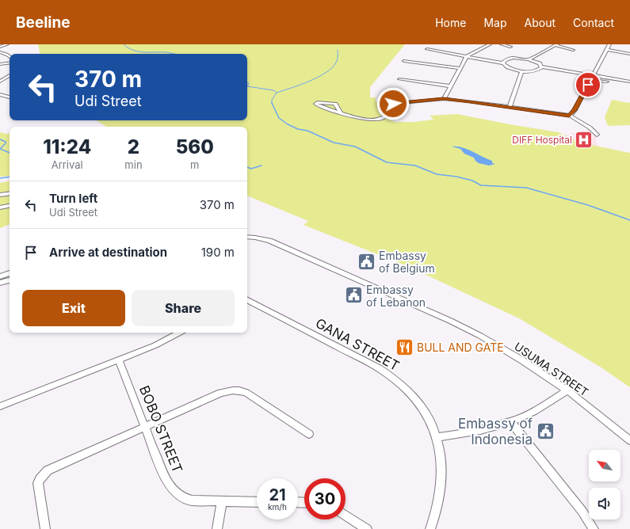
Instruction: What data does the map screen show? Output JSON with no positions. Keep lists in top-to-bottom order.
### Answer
{
  "streets": {
    "street": ["GANA STREET", "USUMA STREET", "BOBO STREET"]
  },
  "places": {
    "hospital": ["DIFF Hospital"],
    "public building": ["Embassy of Belgium", "Embassy of Lebanon", "Embassy of Indonesia"],
    "restaurant": ["BULL AND GATE"]
  },
  "north": "top left",
  "page": {
    "header": "Beeline",
    "nav": [
      "Home",
      "Map",
      "About",
      "Contact"
    ],
    "turn": ["370 m", "Udi Street"],
    "eta": [
      "11:24",
      "Arrival",
      "2",
      "min",
      "560",
      "m"
    ],
    "list": [
      {
        "name": "Turn left",
        "note": "Udi Street",
        "value": "370 m"
      },
      {
        "name": "Arrive at destination",
        "value": "190 m"
      }
    ],
    "buttons": ["Exit", "Share"],
    "speed": "21 km/h",
    "limit": "30"
  }
}
